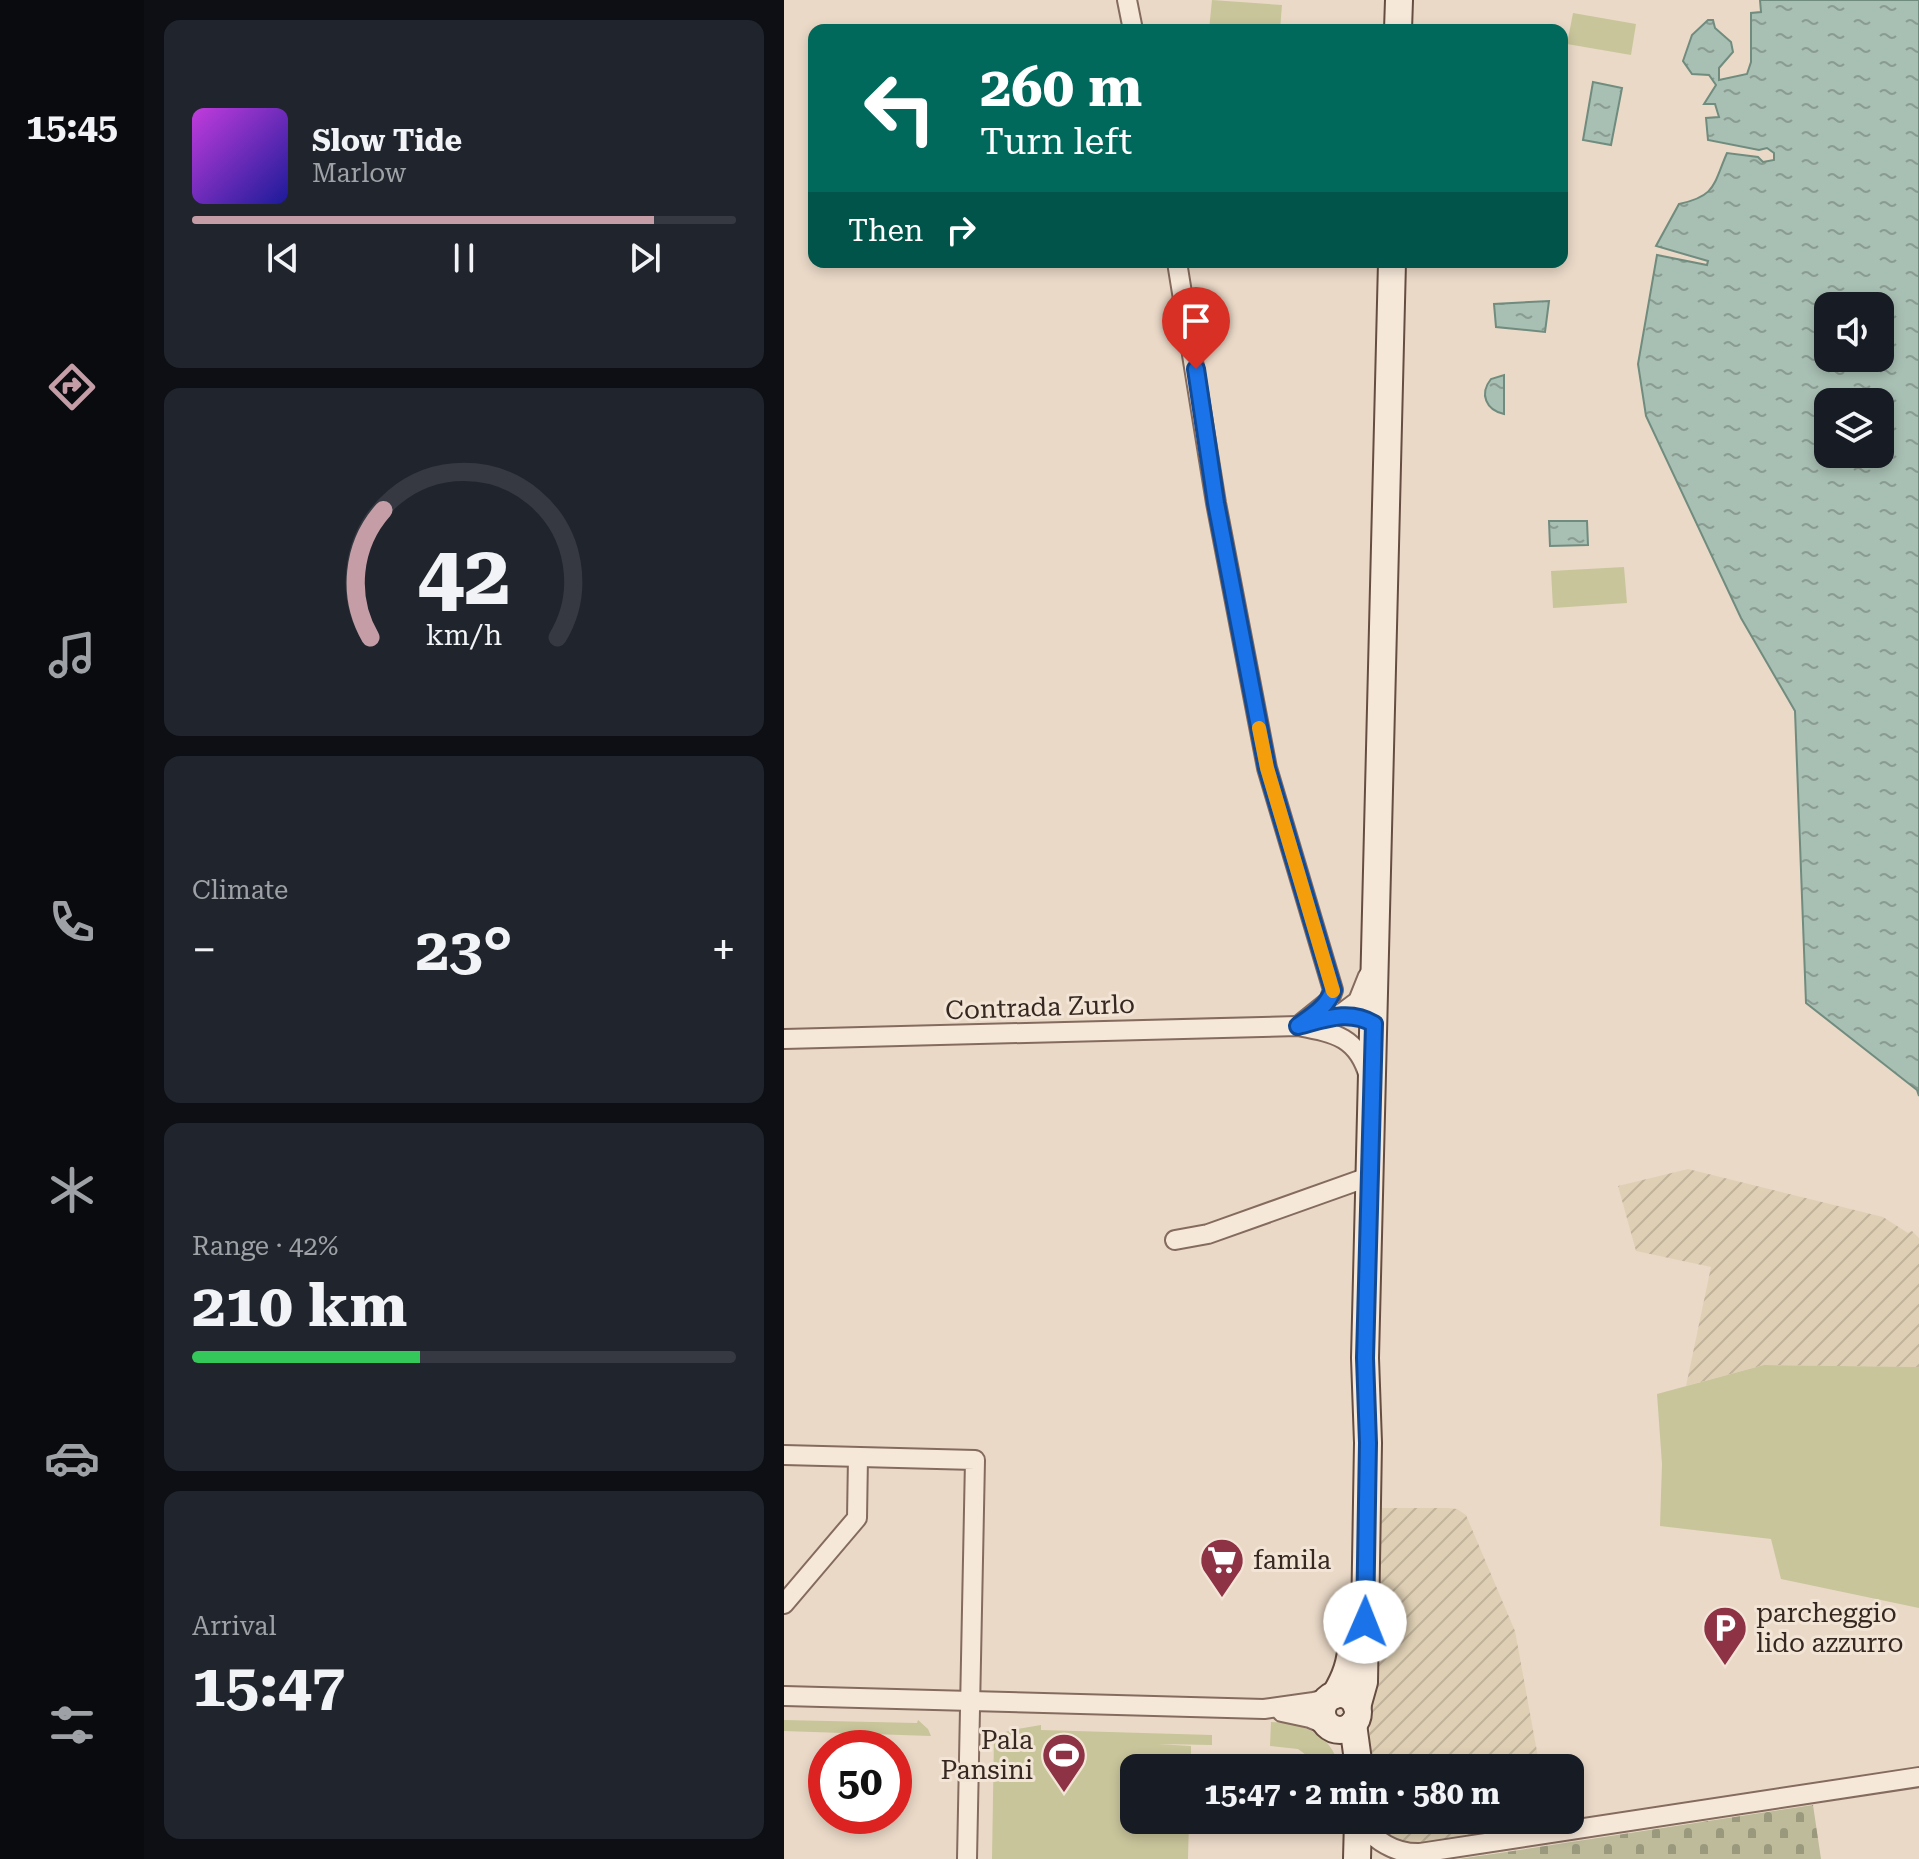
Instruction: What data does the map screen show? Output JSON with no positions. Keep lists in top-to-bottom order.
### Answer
{
  "streets": {
    "street": ["Contrada Zurlo"]
  },
  "places": {
    "supermarket": ["famila"],
    "parking": ["parcheggio lido azzurro"],
    "sports": ["Pala Pansini"]
  },
  "page": {
    "tabs": "15:45",
    "turn": ["260 m", "Turn left"],
    "song": ["Slow Tide", "Marlow"],
    "then": "Then",
    "tile": [
      "Climate",
      ["Range · 42%", "210 km"],
      ["Arrival", "15:47"]
    ],
    "heat": ["−", "23°", "+"],
    "limit": "50",
    "trip": "15:47 · 2 min · 580 m",
    "gauge": ["42", "km/h"]
  }
}
